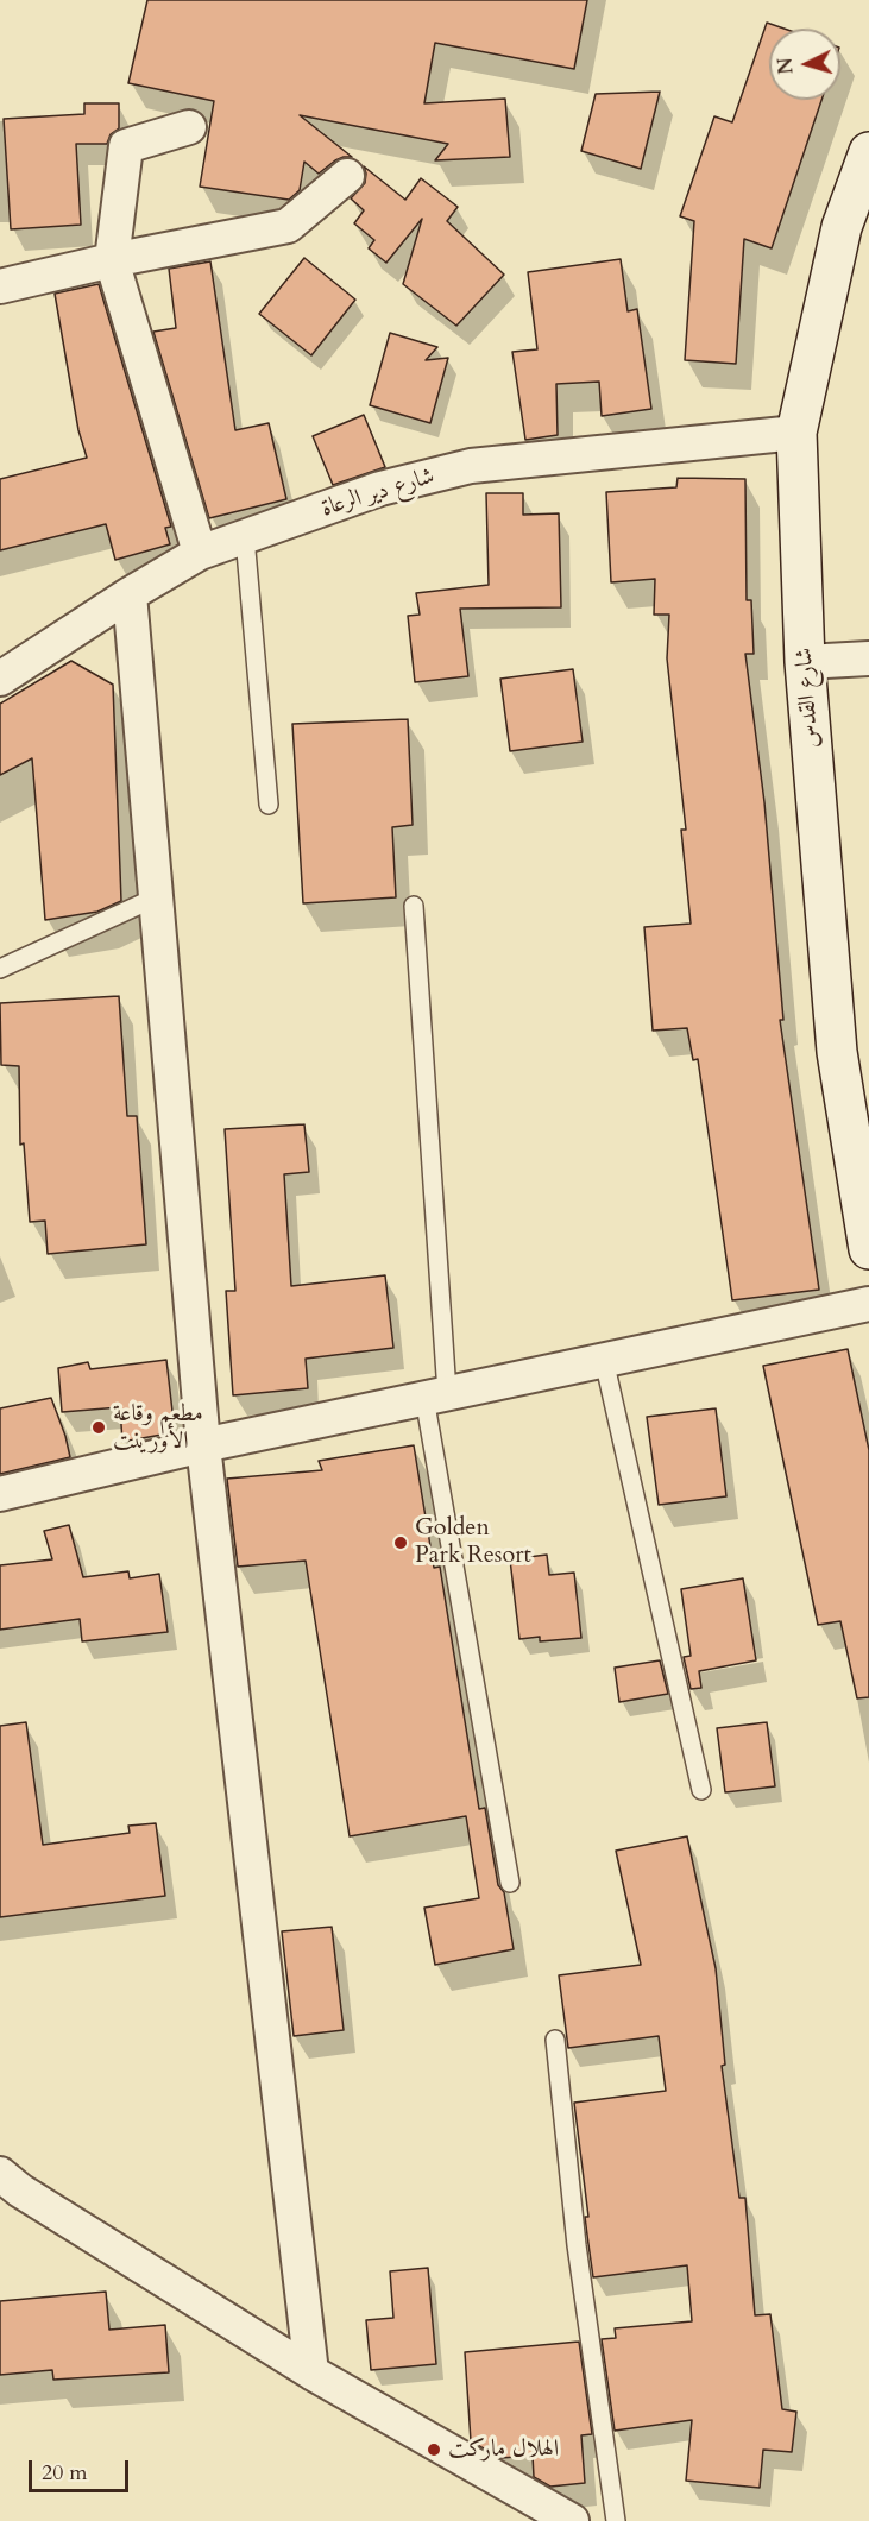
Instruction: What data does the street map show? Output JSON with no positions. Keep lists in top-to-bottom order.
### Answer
{
  "streets": {
    "main road": ["شارع القدس"],
    "street": ["شارع دير الرعاة"]
  },
  "crossings": [
    ["شارع دير الرعاة", "شارع القدس"]
  ],
  "places": ["مطعم وقاعة الأورينت", "Golden Park Resort", "الهلال ماركت"],
  "scale_bar": "20 m",
  "north": "left"
}
